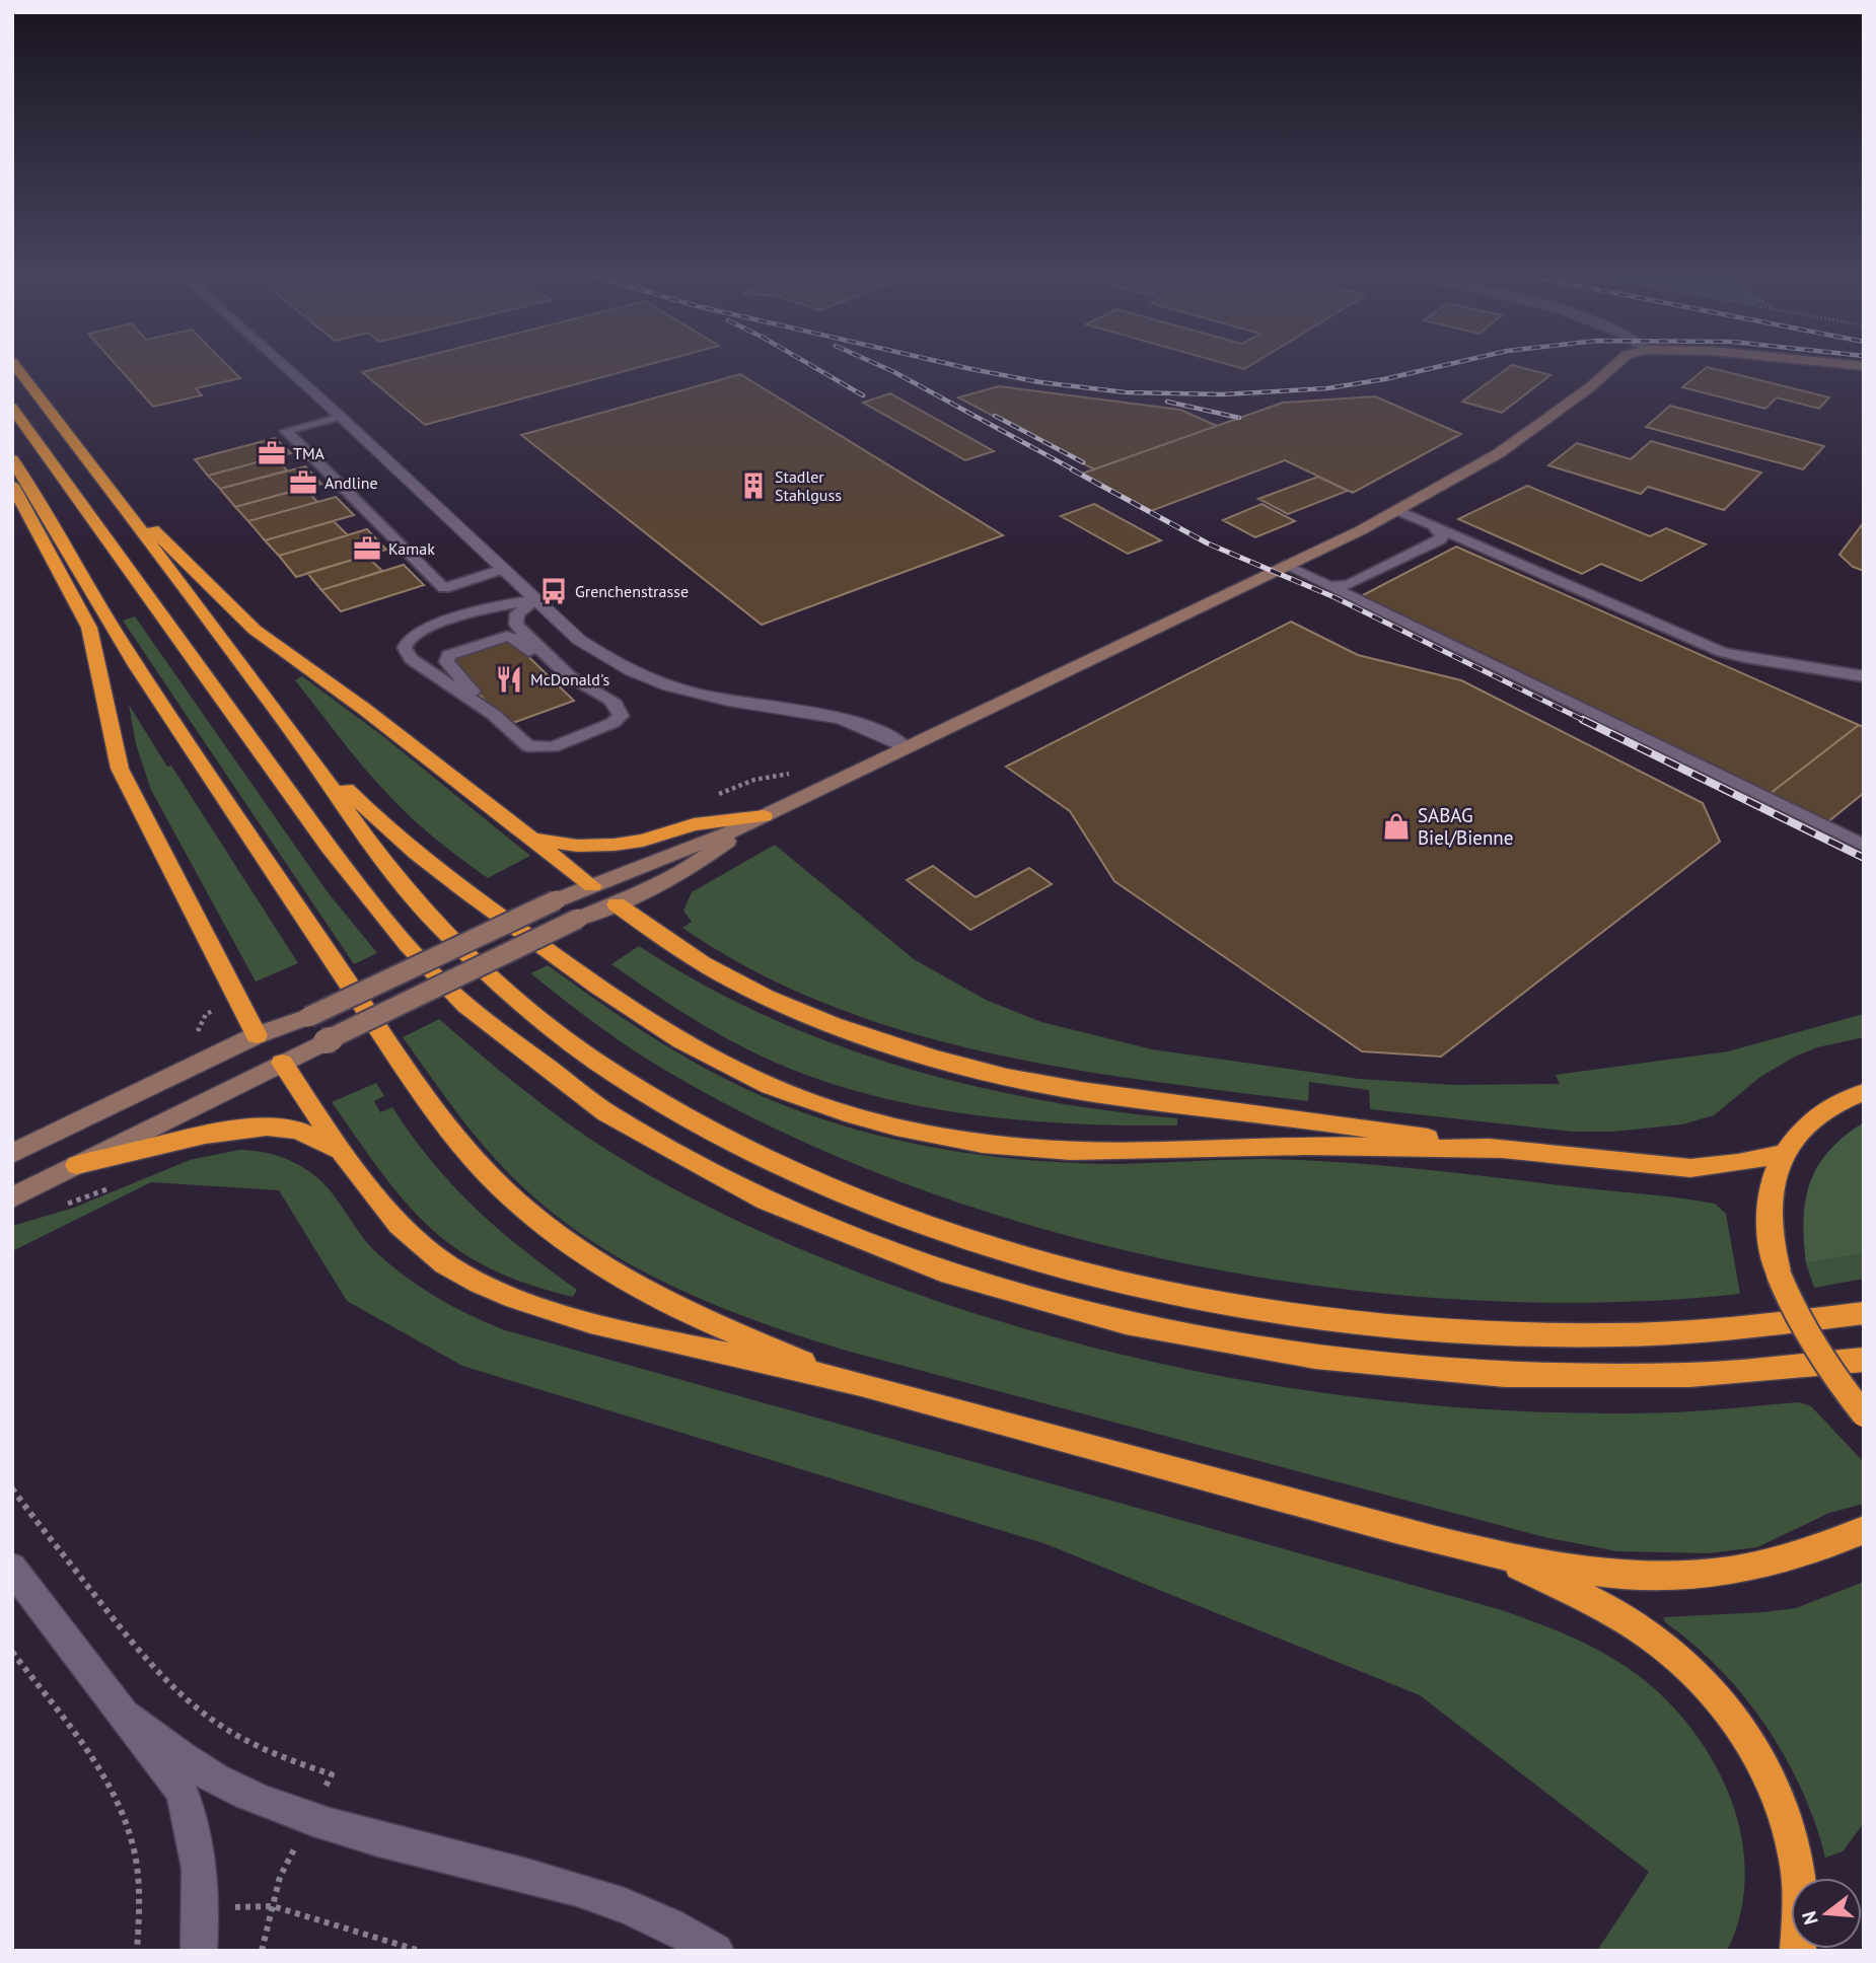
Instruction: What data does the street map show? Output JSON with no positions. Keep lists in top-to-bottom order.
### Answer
{
  "places": {
    "office": ["TMA", "Andline", "Kamak"],
    "building": ["Stadler Stahlguss"],
    "bus stop": ["Grenchenstrasse"],
    "restaurant": ["McDonald's"],
    "shop": ["SABAG Biel/Bienne"]
  },
  "north": "left"
}
